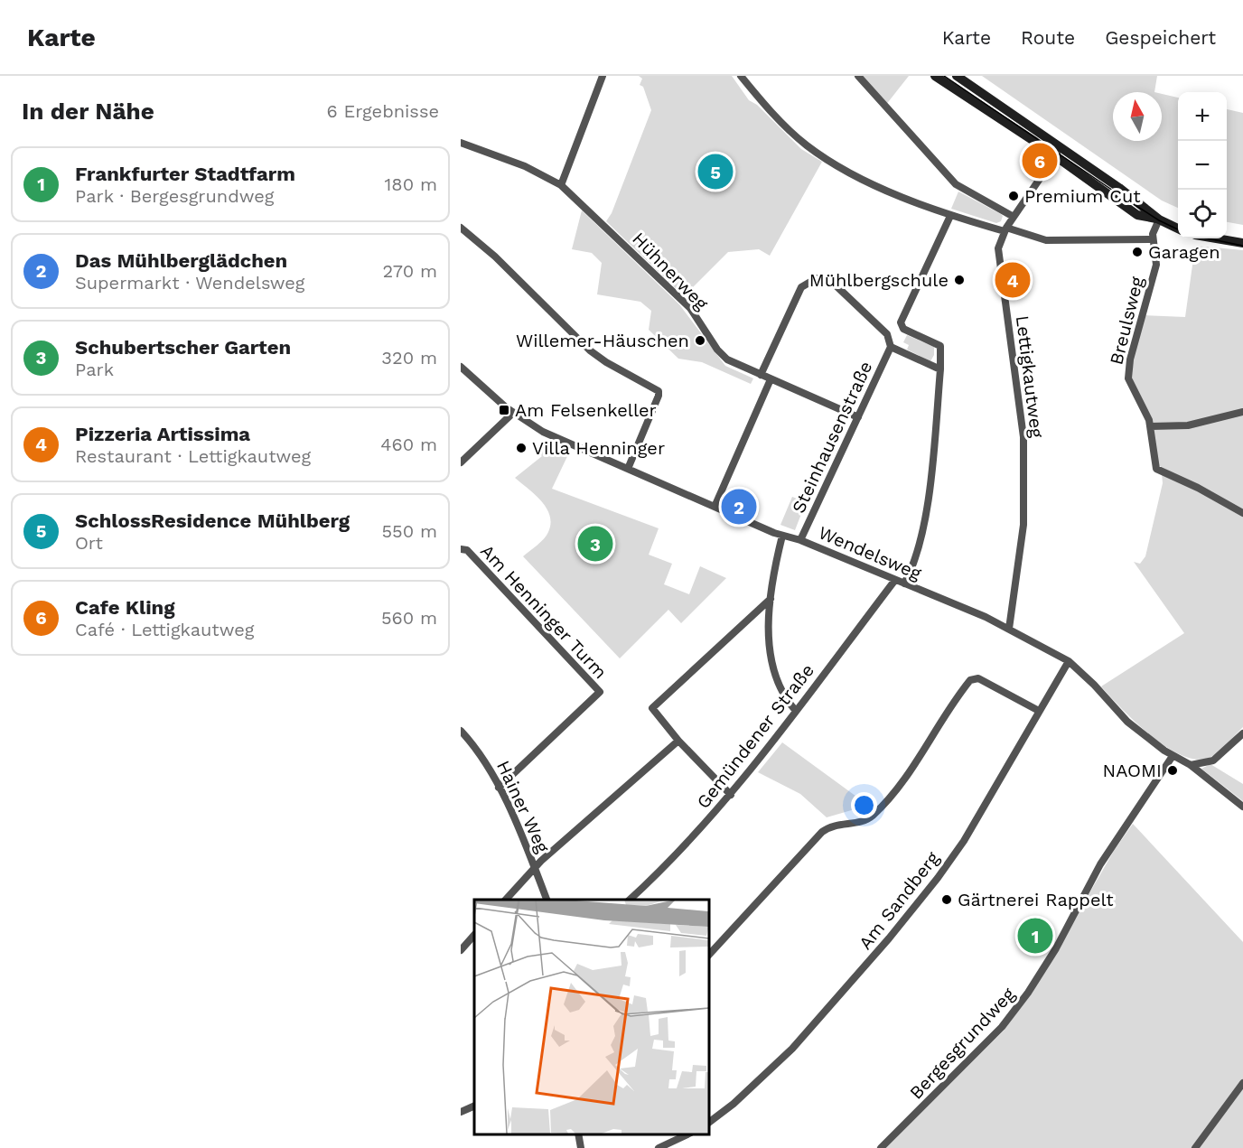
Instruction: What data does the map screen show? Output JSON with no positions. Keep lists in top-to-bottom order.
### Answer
{
  "streets": {
    "street": [
      "Hühnerweg",
      "Breulsweg",
      "Lettigkautweg",
      "Steinhausenstraße",
      "Wendelsweg",
      "Am Henninger Turm",
      "Gemündener Straße",
      "Hainer Weg",
      "Am Sandberg",
      "Bergesgrundweg"
    ]
  },
  "crossings": [
    ["Hühnerweg", "Steinhausenstraße"],
    ["Lettigkautweg", "Wendelsweg"],
    ["Steinhausenstraße", "Wendelsweg"],
    ["Wendelsweg", "Gemündener Straße"],
    ["Wendelsweg", "Am Sandberg"],
    ["Wendelsweg", "Bergesgrundweg"],
    ["Am Henninger Turm", "Hainer Weg"]
  ],
  "places": {
    "other": [
      "Premium Cut",
      "Garagen",
      "Mühlbergschule",
      "Willemer-Häuschen",
      "Villa Henninger",
      "NAOMI",
      "Gärtnerei Rappelt"
    ],
    "transit": ["Am Felsenkeller"]
  },
  "north": "top",
  "page": {
    "header": "Karte",
    "nav": ["Karte", "Route", "Gespeichert"],
    "heading": ["In der Nähe", "6 Ergebnisse"],
    "map_buttons": ["+", "−"],
    "pins": [
      "6",
      "5",
      "4",
      "2",
      "3",
      "1"
    ],
    "list": [
      {
        "mark": "1",
        "name": "Frankfurter Stadtfarm",
        "note": "Park · Bergesgrundweg",
        "value": "180 m"
      },
      {
        "mark": "2",
        "name": "Das Mühlberglädchen",
        "note": "Supermarkt · Wendelsweg",
        "value": "270 m"
      },
      {
        "mark": "3",
        "name": "Schubertscher Garten",
        "note": "Park",
        "value": "320 m"
      },
      {
        "mark": "4",
        "name": "Pizzeria Artissima",
        "note": "Restaurant · Lettigkautweg",
        "value": "460 m"
      },
      {
        "mark": "5",
        "name": "SchlossResidence Mühlberg",
        "note": "Ort",
        "value": "550 m"
      },
      {
        "mark": "6",
        "name": "Cafe Kling",
        "note": "Café · Lettigkautweg",
        "value": "560 m"
      }
    ]
  }
}
